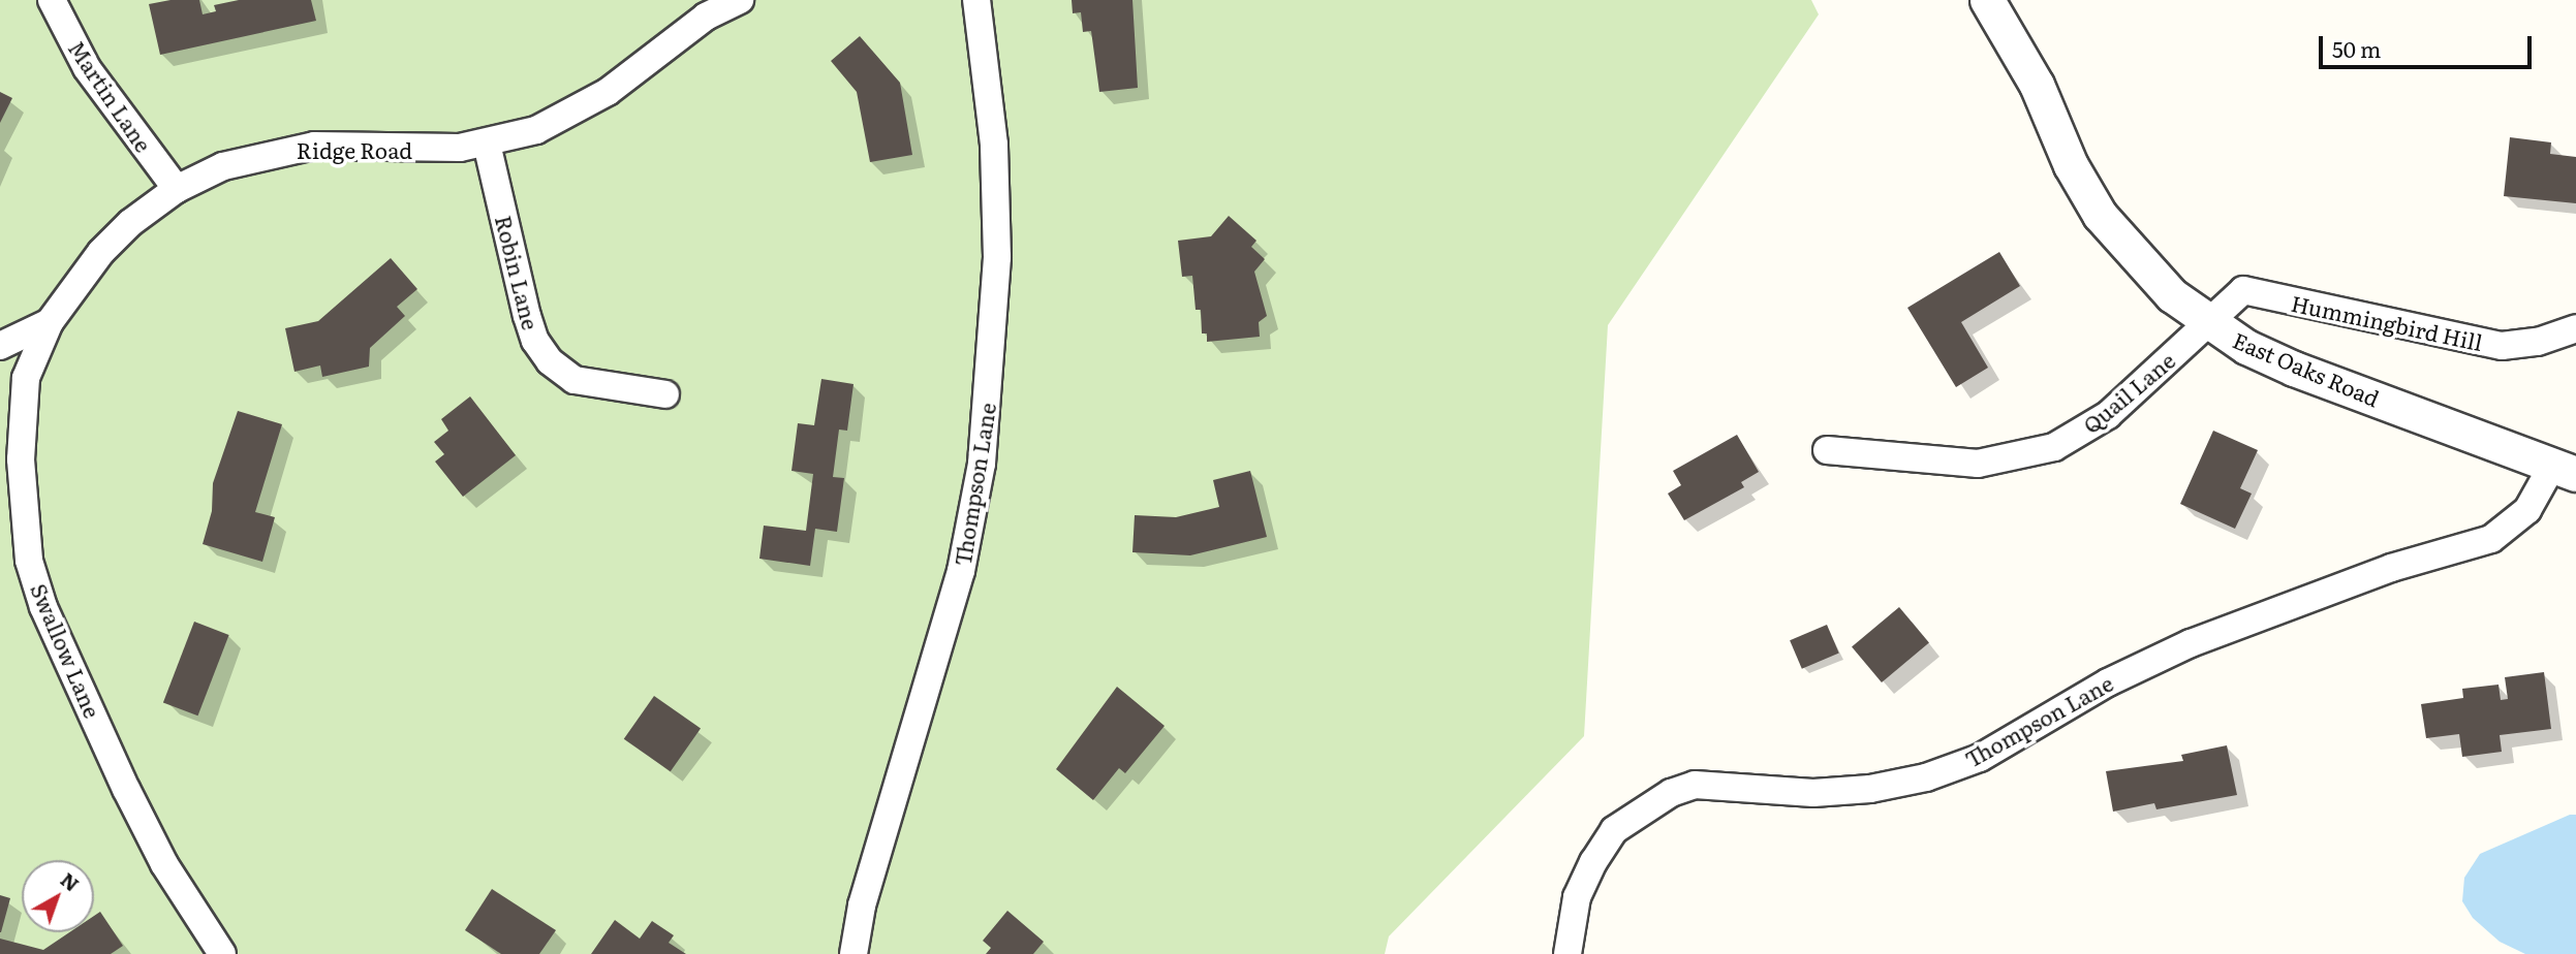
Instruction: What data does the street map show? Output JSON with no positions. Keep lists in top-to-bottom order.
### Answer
{
  "streets": {
    "street": [
      "Martin Lane",
      "Ridge Road",
      "Robin Lane",
      "Hummingbird Hill",
      "East Oaks Road",
      "Quail Lane",
      "Thompson Lane",
      "Swallow Lane"
    ]
  },
  "crossings": [
    ["Martin Lane", "Ridge Road"],
    ["Ridge Road", "Robin Lane"],
    ["Ridge Road", "Swallow Lane"],
    ["Hummingbird Hill", "East Oaks Road"],
    ["Hummingbird Hill", "Quail Lane"],
    ["East Oaks Road", "Quail Lane"],
    ["East Oaks Road", "Thompson Lane"]
  ],
  "scale_bar": "50 m",
  "north": "top right"
}
